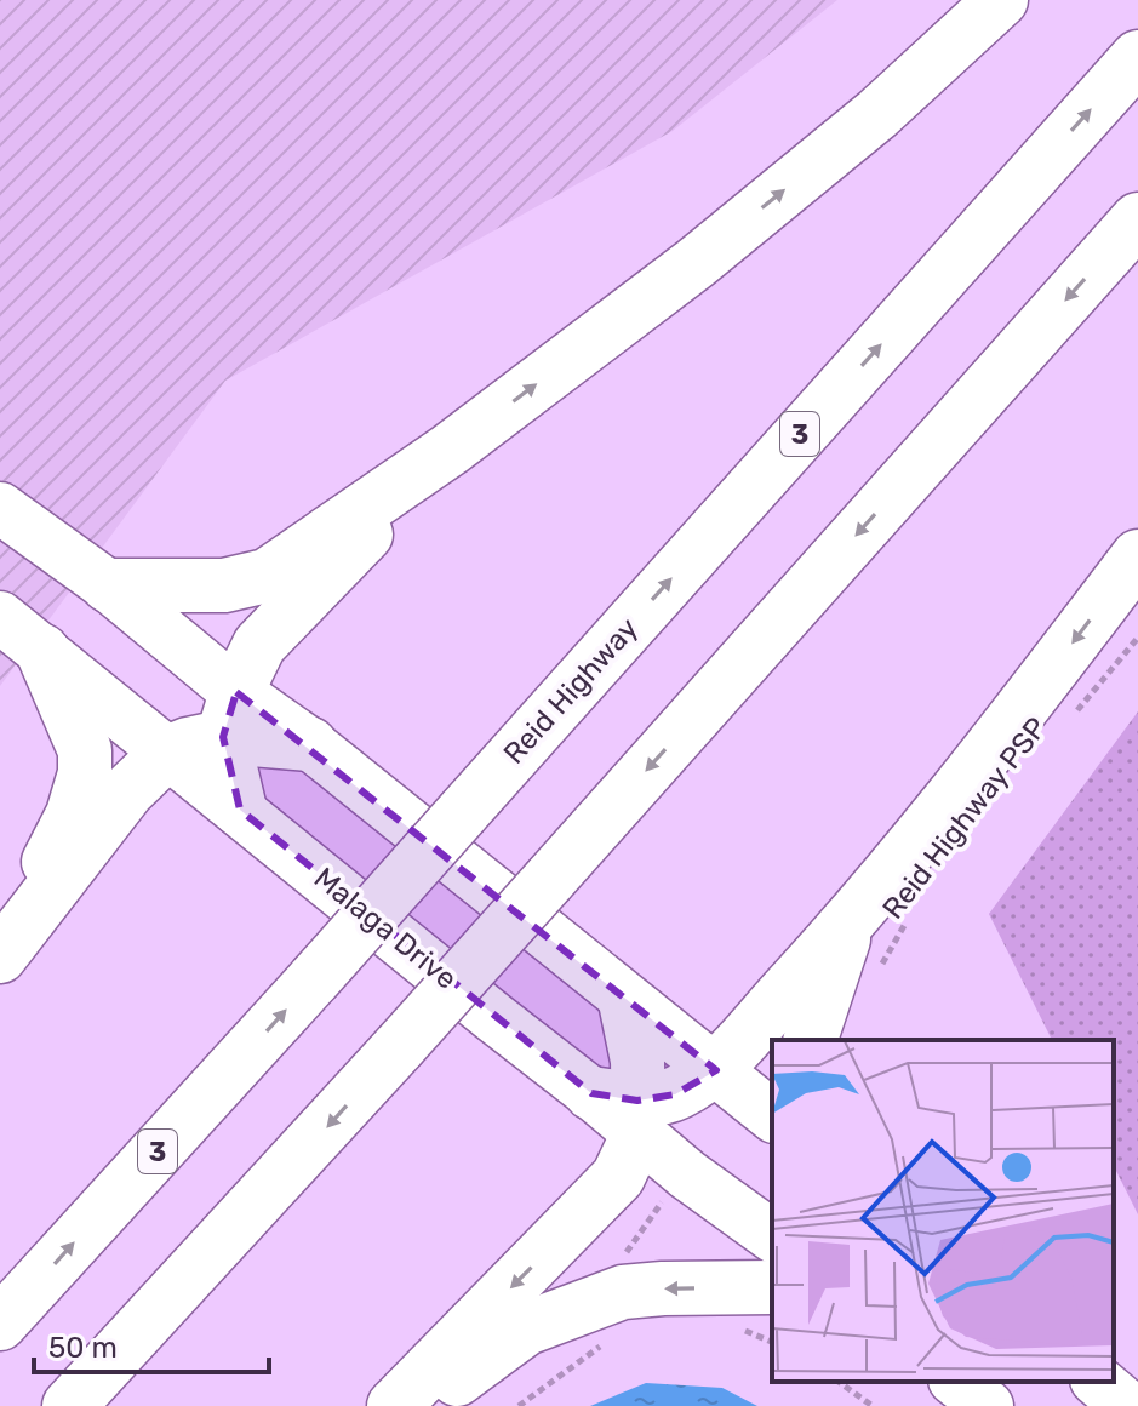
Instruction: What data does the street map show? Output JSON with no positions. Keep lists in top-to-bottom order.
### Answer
{
  "streets": {
    "highway": ["3", "Reid Highway"],
    "main road": ["Malaga Drive"],
    "path": ["Reid Highway PSP"]
  },
  "scale_bar": "50 m"
}
